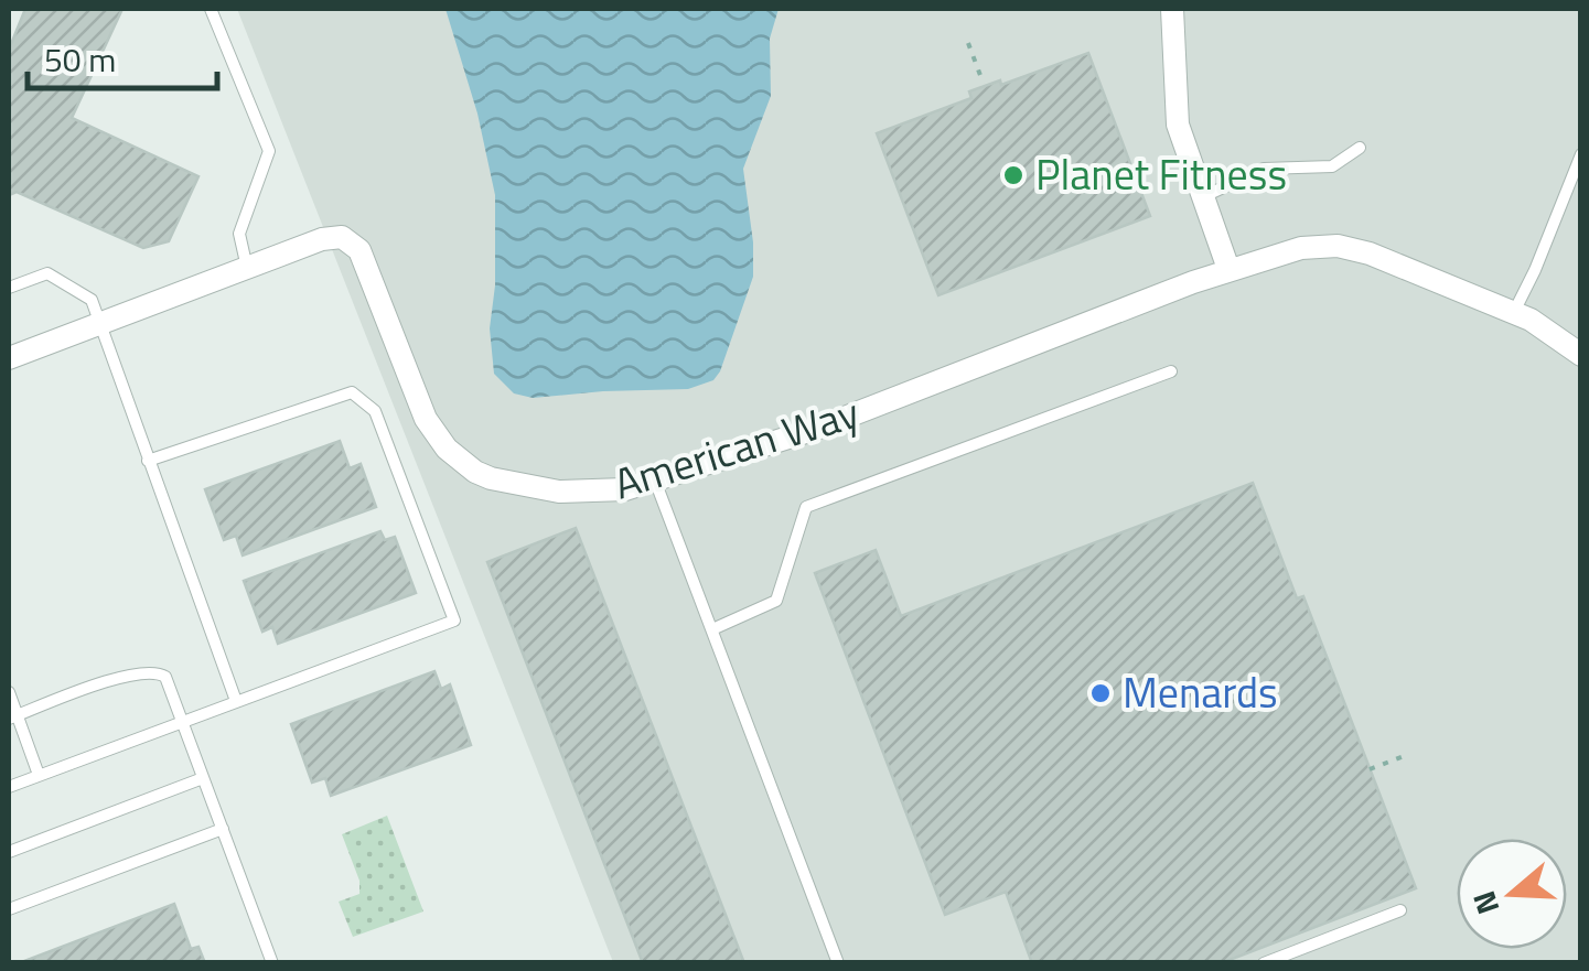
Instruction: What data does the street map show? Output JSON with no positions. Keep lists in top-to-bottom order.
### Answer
{
  "streets": {
    "street": ["American Way"]
  },
  "places": ["Planet Fitness", "Menards"],
  "scale_bar": "50 m",
  "north": "left"
}
